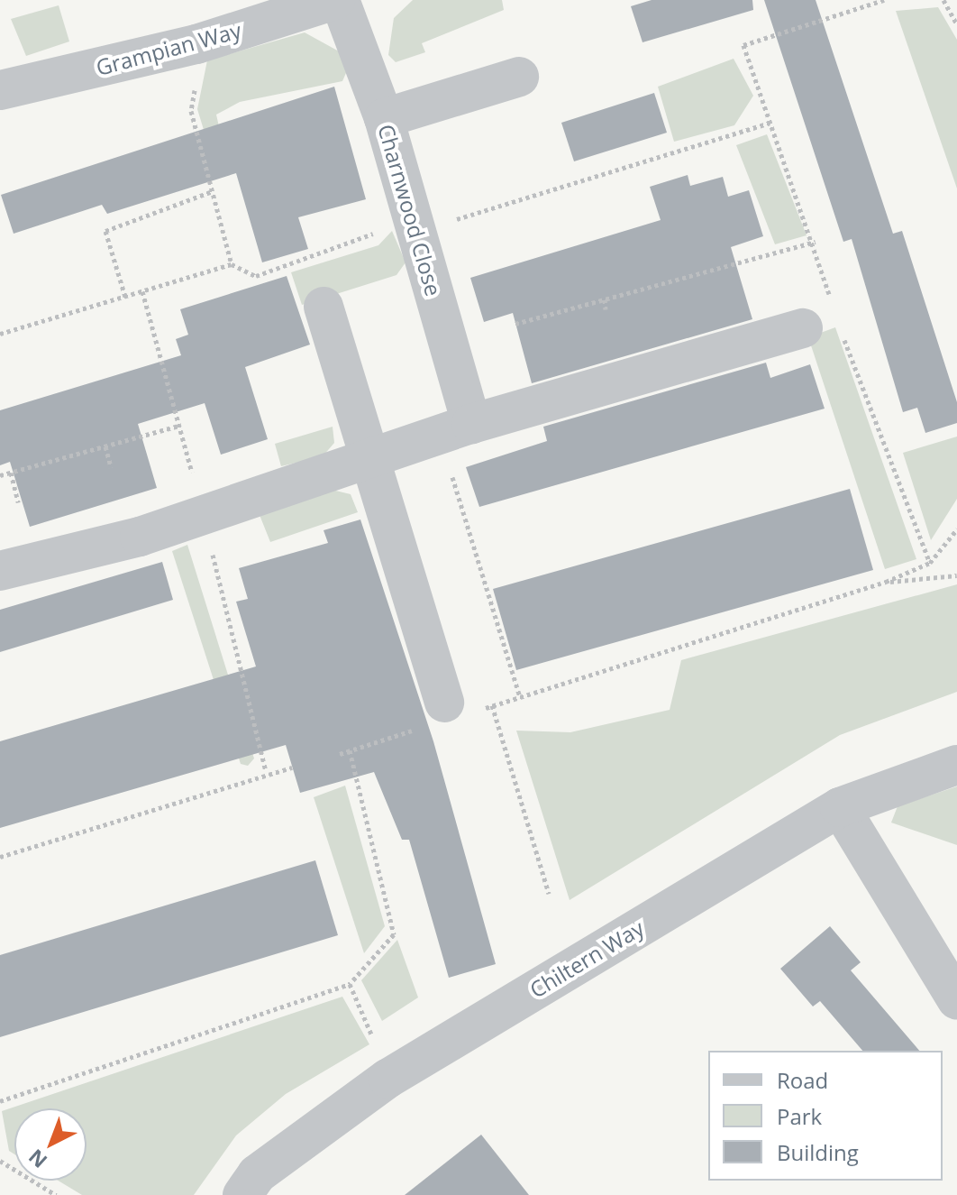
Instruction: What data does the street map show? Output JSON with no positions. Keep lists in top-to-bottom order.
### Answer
{
  "streets": {
    "street": ["Grampian Way", "Charnwood Close", "Chiltern Way"]
  },
  "crossings": [
    ["Grampian Way", "Charnwood Close"]
  ],
  "legend": ["Road", "Park", "Building"],
  "north": "bottom left"
}
